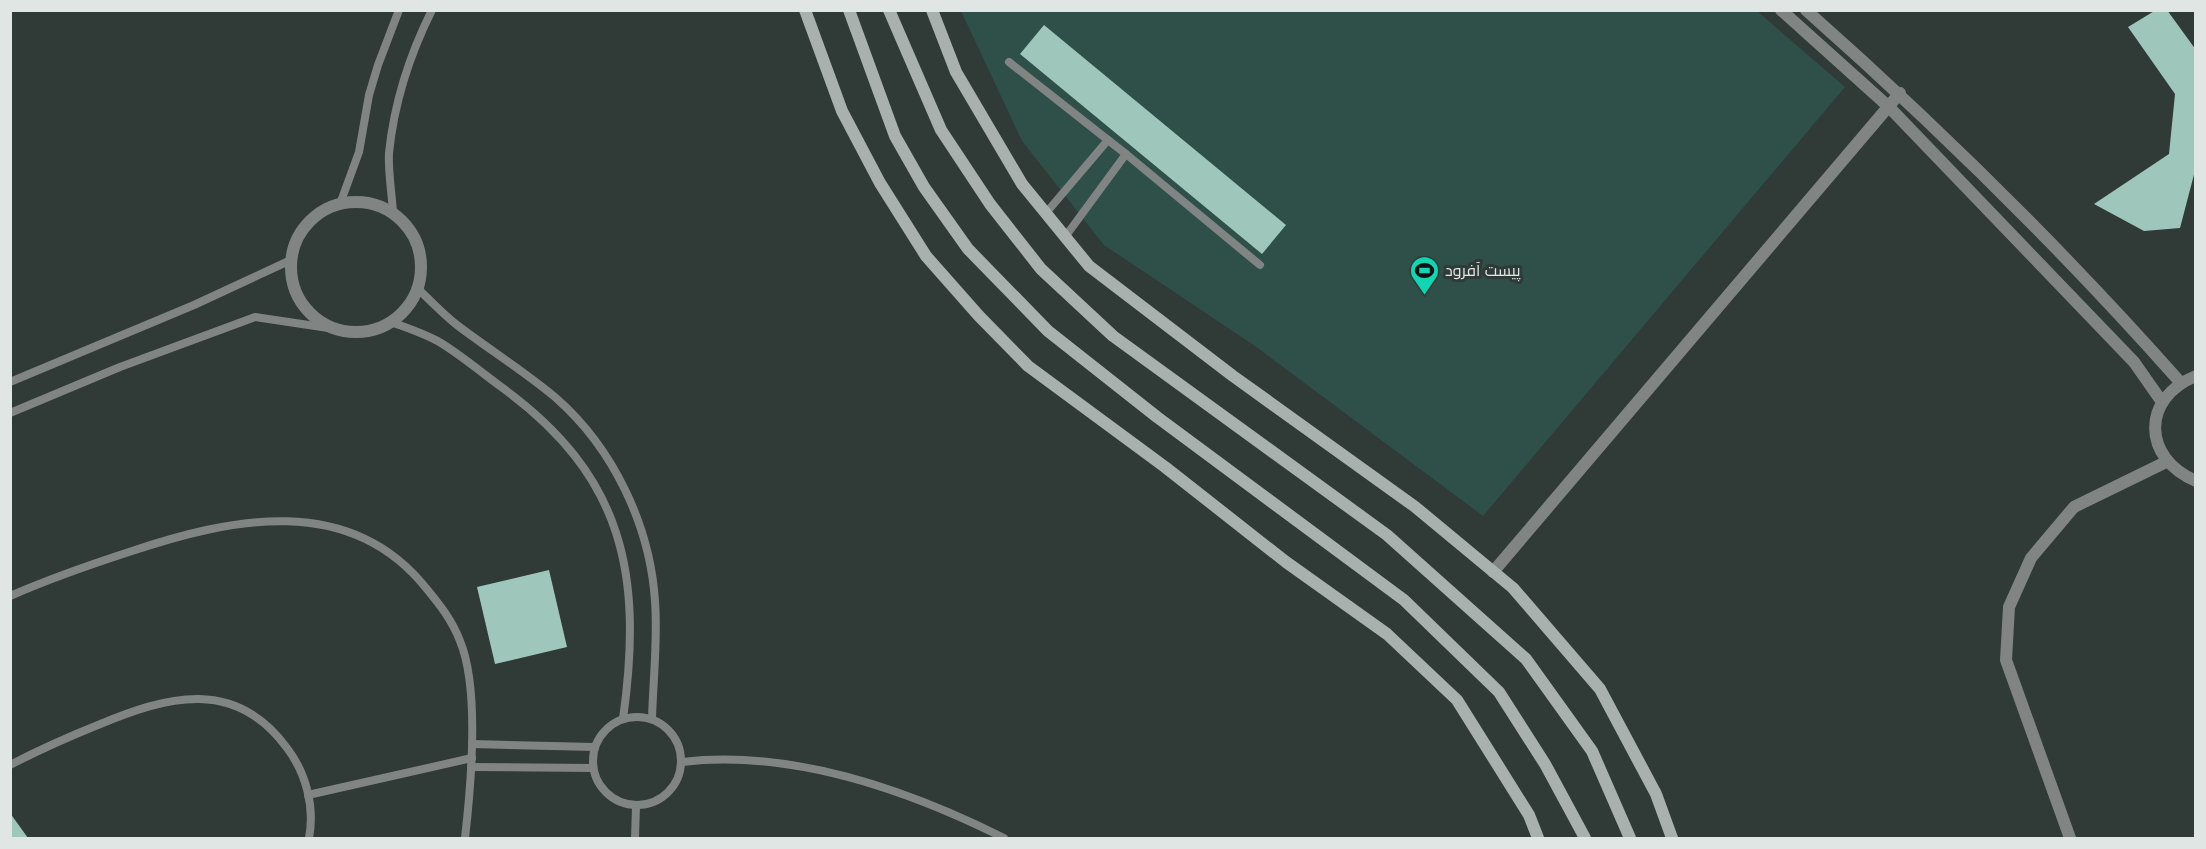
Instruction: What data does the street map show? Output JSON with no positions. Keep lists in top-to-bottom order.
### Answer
{
  "places": {
    "sports": ["پیست آفرود"]
  }
}
